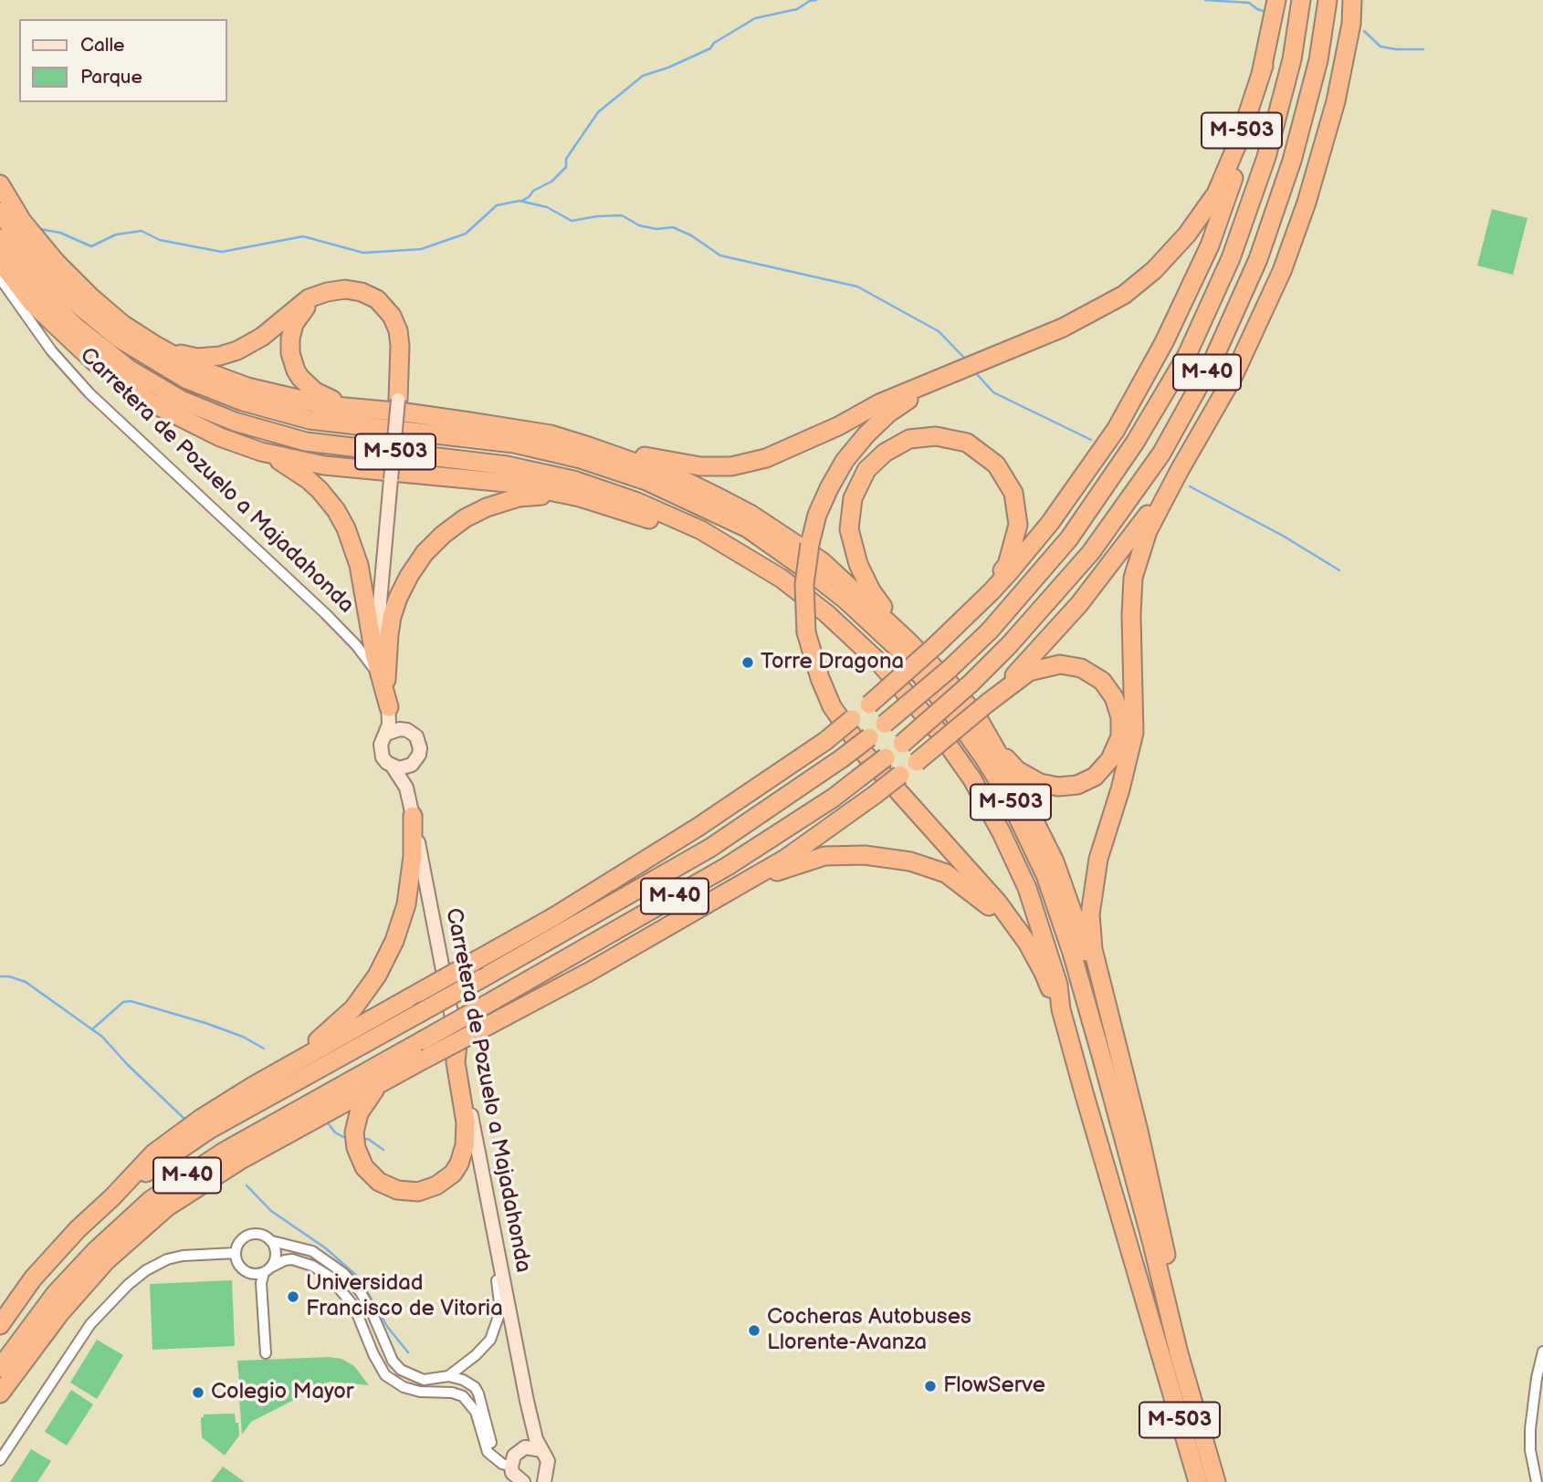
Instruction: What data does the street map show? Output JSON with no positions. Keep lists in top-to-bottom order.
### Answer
{
  "streets": {
    "highway": ["M-503", "M-40"],
    "street": ["Carretera de Pozuelo a Majadahonda"]
  },
  "crossings": [
    ["M-503", "Carretera de Pozuelo a Majadahonda"]
  ],
  "places": [
    "Torre Dragona",
    "Universidad Francisco de Vitoria",
    "Cocheras Autobuses Llorente-Avanza",
    "FlowServe",
    "Colegio Mayor"
  ],
  "legend": ["Calle", "Parque"]
}
